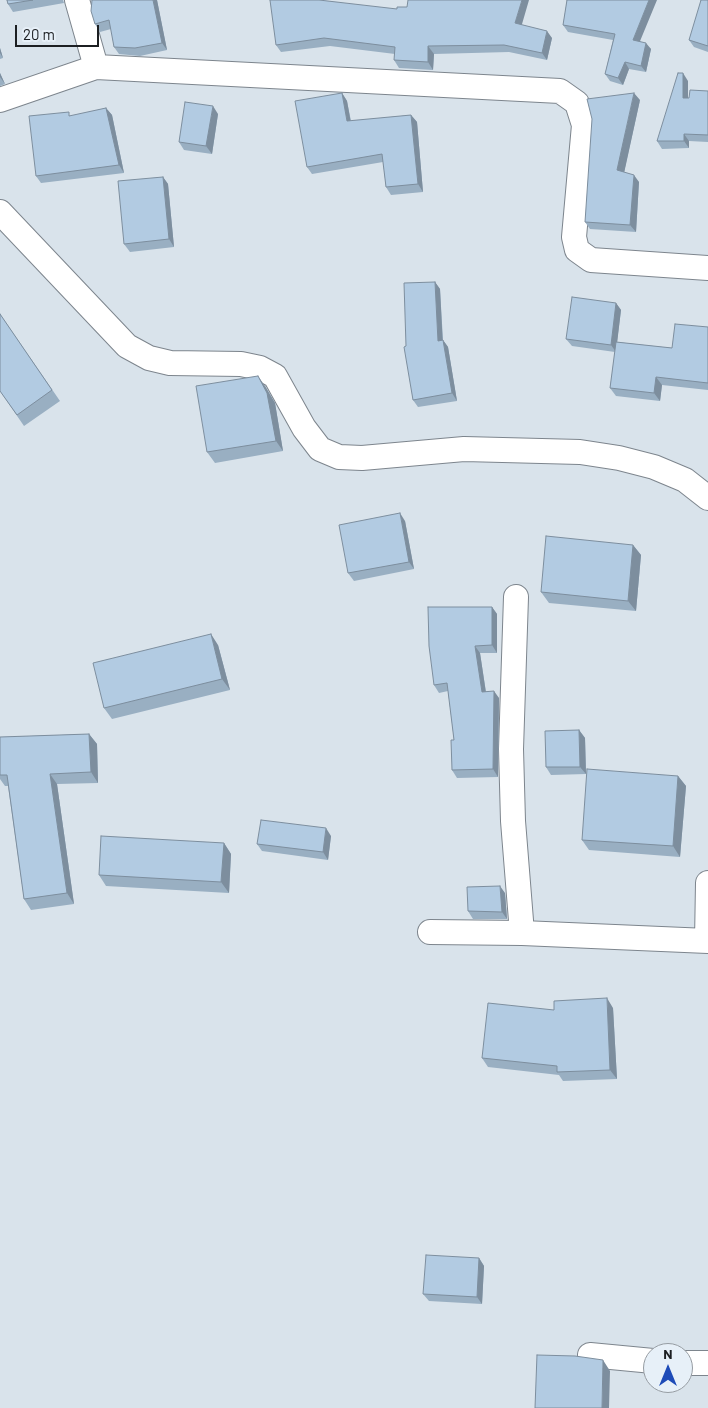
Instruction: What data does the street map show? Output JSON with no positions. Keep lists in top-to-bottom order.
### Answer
{
  "scale_bar": "20 m",
  "north": "top"
}
